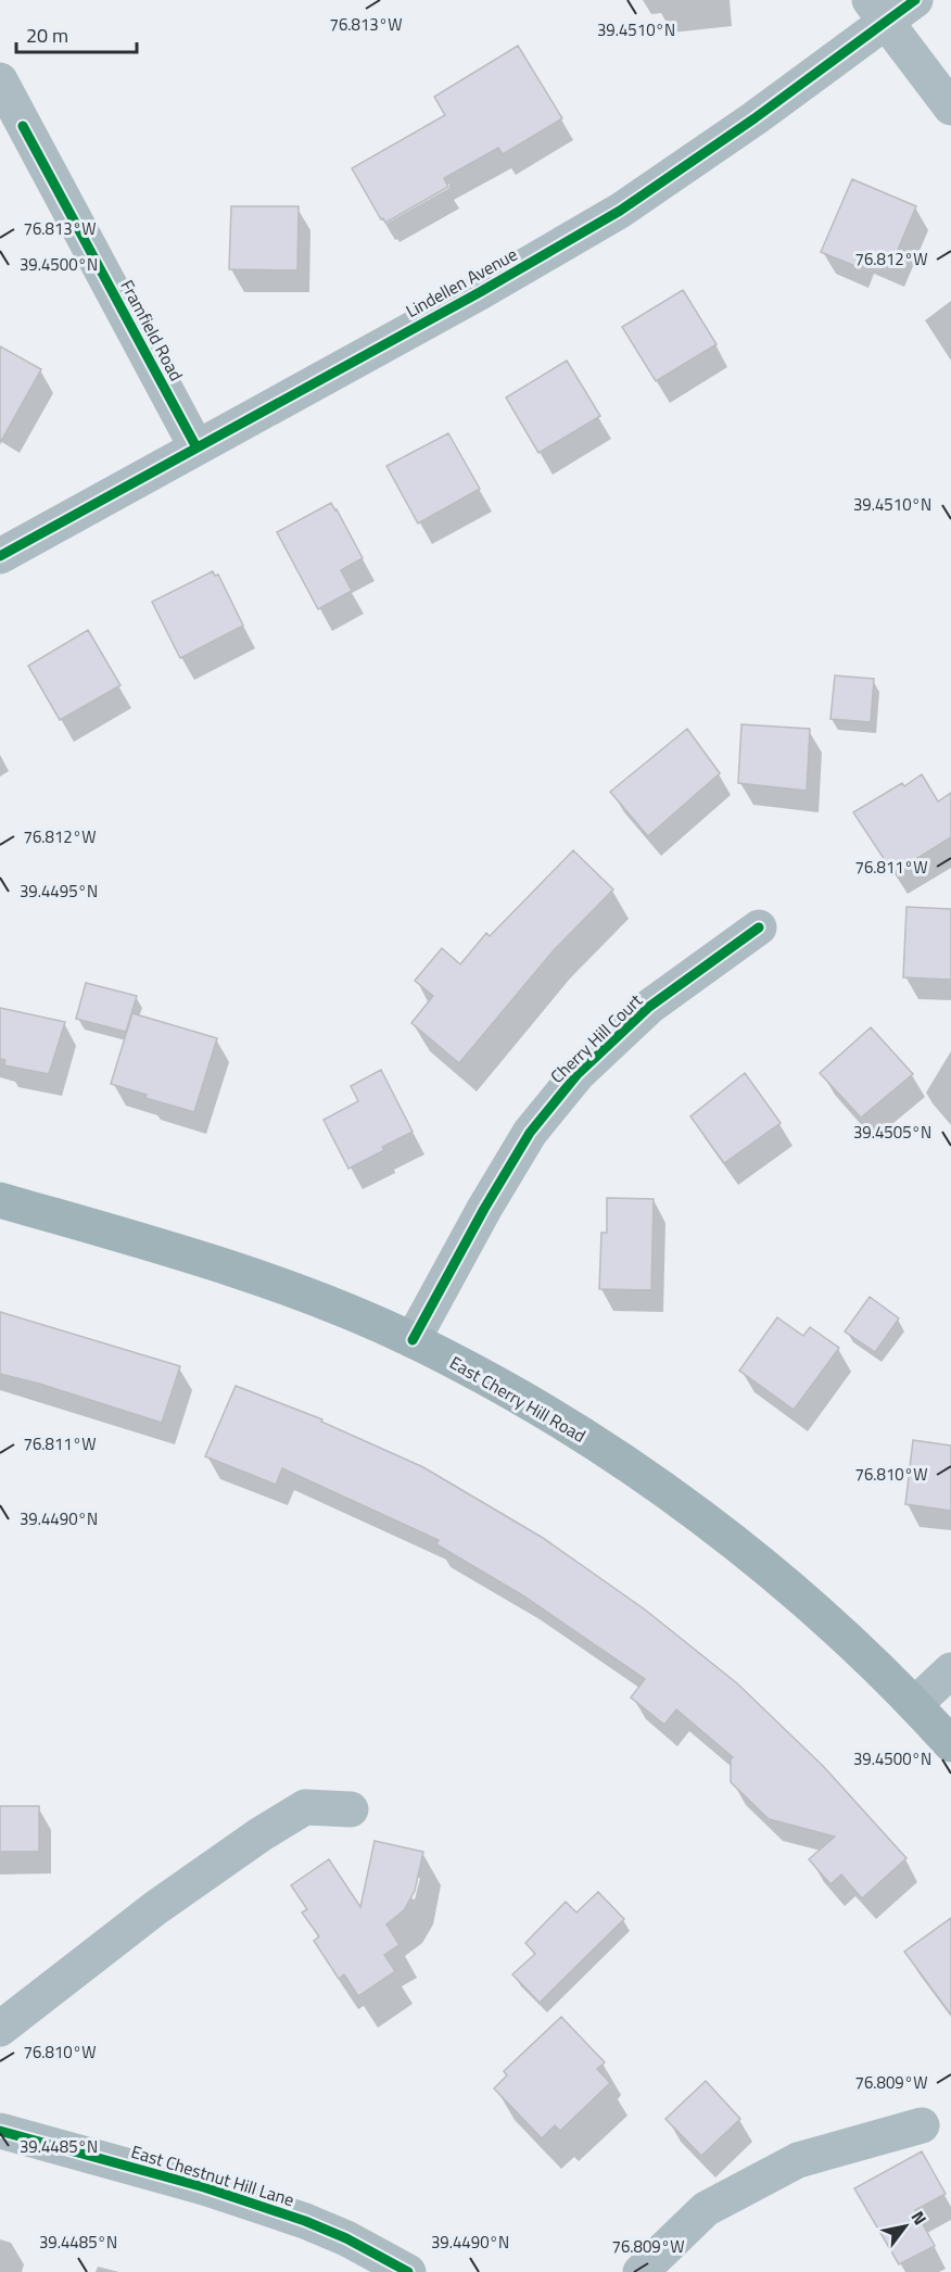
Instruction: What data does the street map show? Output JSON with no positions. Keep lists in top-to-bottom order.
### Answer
{
  "streets": {
    "main road": ["East Cherry Hill Road"],
    "street": [
      "Lindellen Avenue",
      "Framfield Road",
      "Cherry Hill Court",
      "East Chestnut Hill Lane"
    ]
  },
  "crossings": [
    ["Lindellen Avenue", "Framfield Road"],
    ["Cherry Hill Court", "East Cherry Hill Road"]
  ],
  "scale_bar": "20 m",
  "north": "top right",
  "coordinates": [
    "76.813°W",
    "39.4510°N",
    "76.812°W",
    "39.4500°N",
    "76.811°W",
    "39.4495°N",
    "39.4505°N",
    "76.810°W",
    "39.4490°N",
    "76.809°W",
    "39.4485°N"
  ]
}
